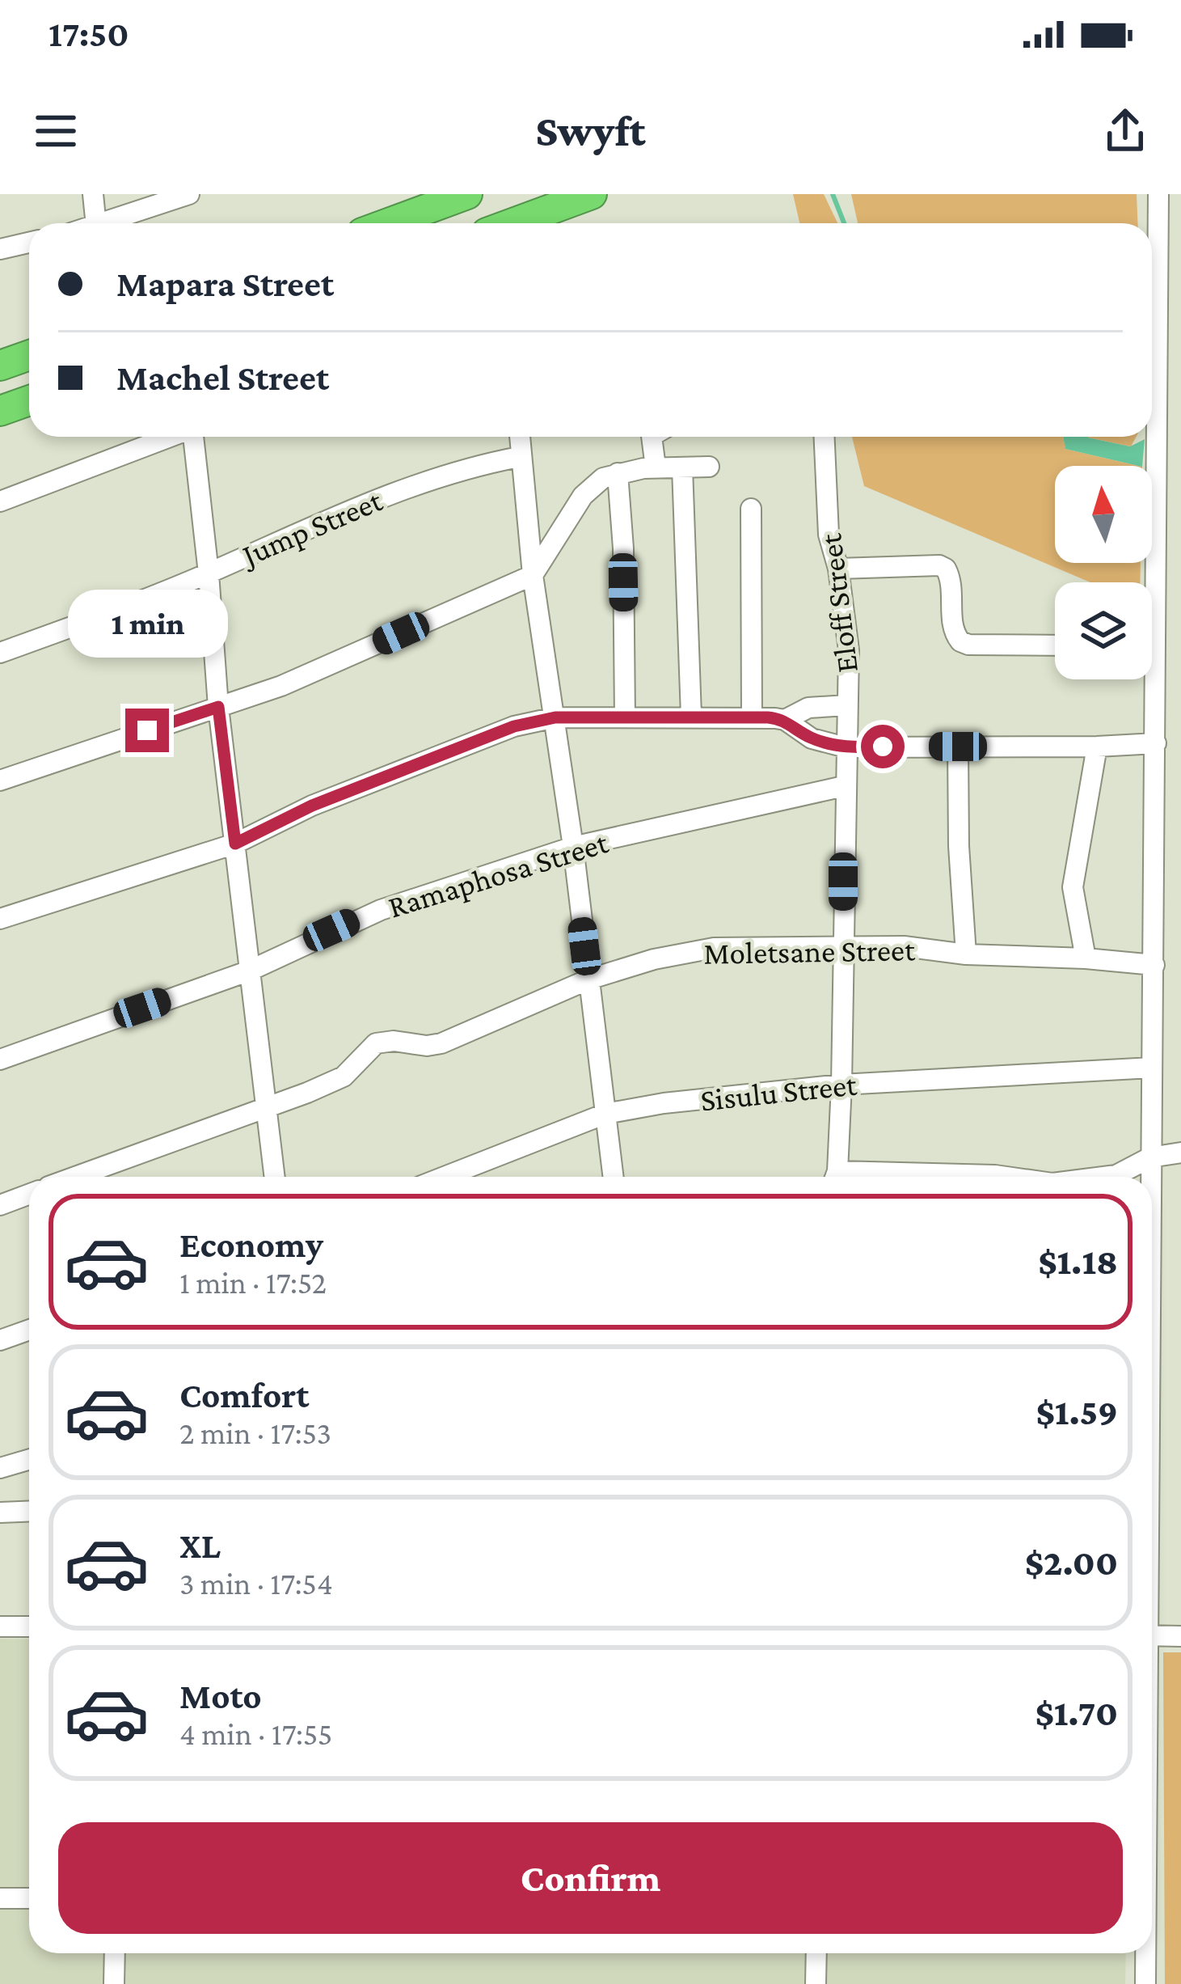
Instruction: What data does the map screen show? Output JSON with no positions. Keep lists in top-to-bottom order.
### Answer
{
  "streets": {
    "street": [
      "Jump Street",
      "Eloff Street",
      "Ramaphosa Street",
      "Moletsane Street",
      "Sisulu Street"
    ]
  },
  "crossings": [
    ["Eloff Street", "Ramaphosa Street"],
    ["Eloff Street", "Moletsane Street"],
    ["Eloff Street", "Sisulu Street"]
  ],
  "north": "top",
  "page": {
    "status": "17:50",
    "header": "Swyft",
    "banner": ["Mapara Street", "Machel Street"],
    "bubble": "1 min",
    "list": [
      {
        "name": "Economy",
        "note": "1 min · 17:52",
        "value": "$1.18"
      },
      {
        "name": "Comfort",
        "note": "2 min · 17:53",
        "value": "$1.59"
      },
      {
        "name": "XL",
        "note": "3 min · 17:54",
        "value": "$2.00"
      },
      {
        "name": "Moto",
        "note": "4 min · 17:55",
        "value": "$1.70"
      }
    ],
    "buttons": "Confirm"
  }
}
